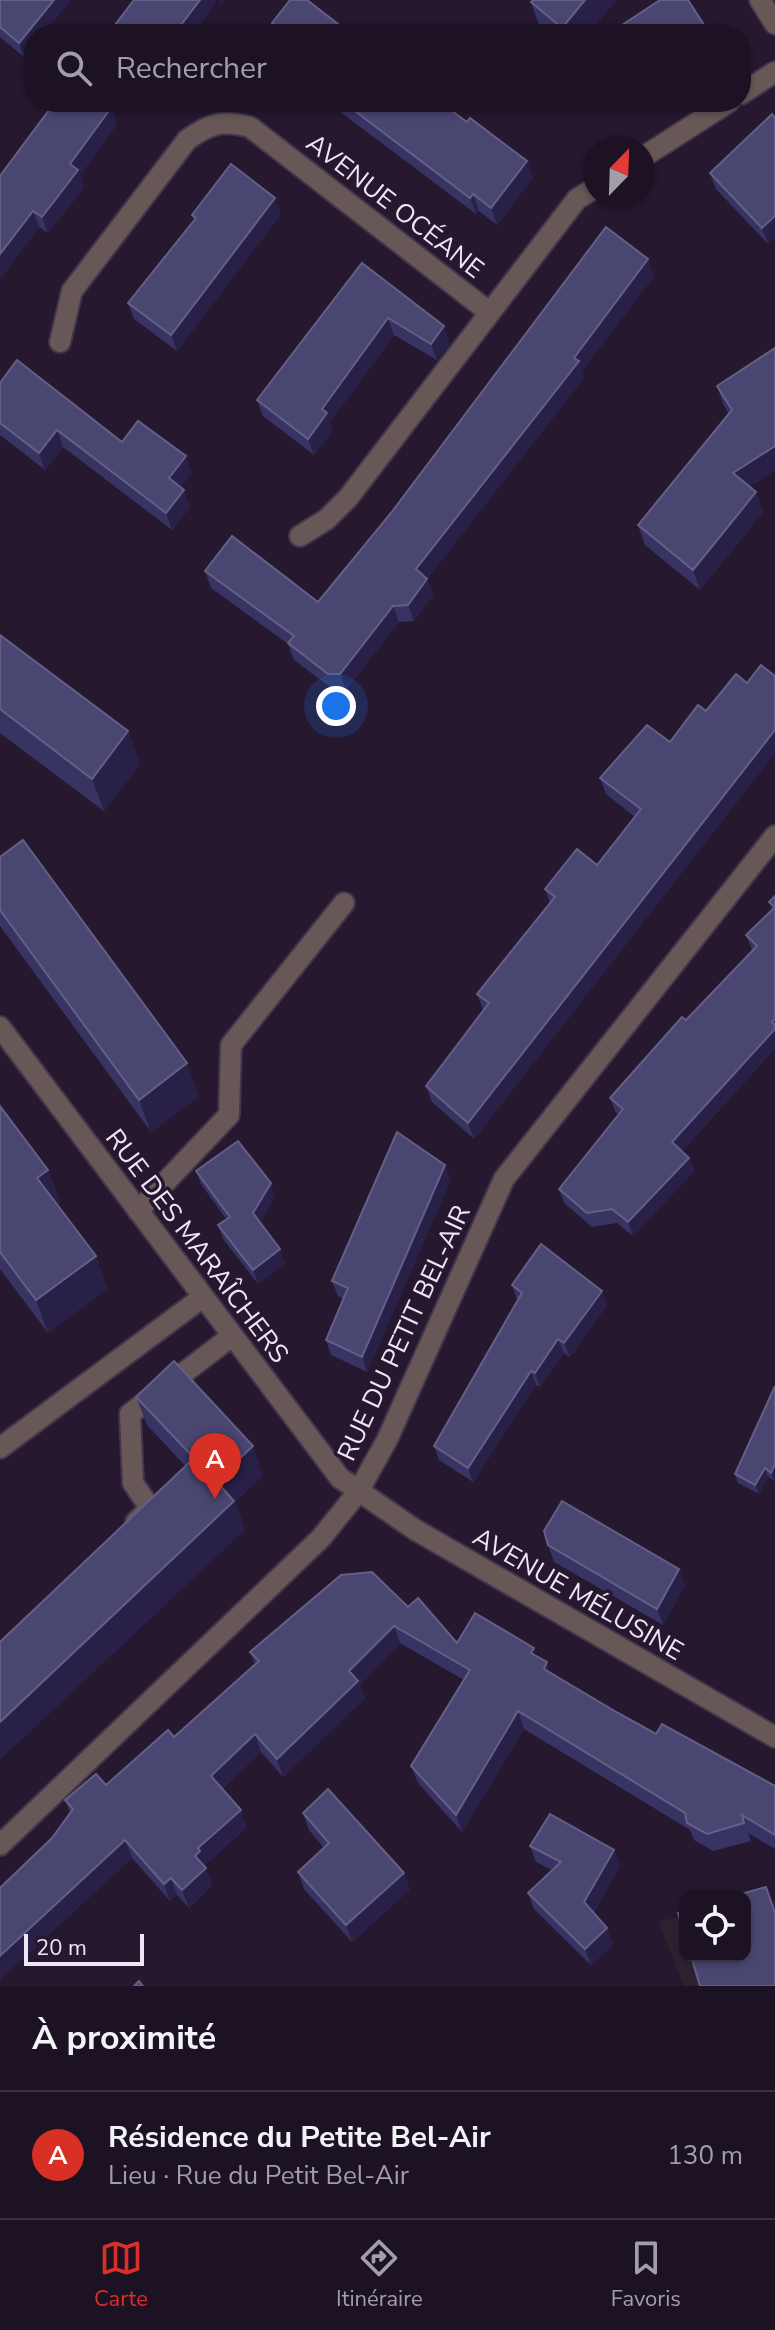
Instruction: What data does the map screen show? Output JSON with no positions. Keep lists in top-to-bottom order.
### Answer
{
  "streets": {
    "street": [
      "AVENUE OCÉANE",
      "RUE DES MARAÎCHERS",
      "RUE DU PETIT BEL-AIR",
      "AVENUE MÉLUSINE"
    ]
  },
  "crossings": [
    ["RUE DES MARAÎCHERS", "RUE DU PETIT BEL-AIR"],
    ["RUE DES MARAÎCHERS", "AVENUE MÉLUSINE"],
    ["RUE DU PETIT BEL-AIR", "AVENUE MÉLUSINE"]
  ],
  "scale_bar": "20 m",
  "north": "top right",
  "page": {
    "search": "Rechercher",
    "pins": "A",
    "scale": "20 m",
    "heading": "À proximité",
    "list": [
      {
        "mark": "A",
        "name": "Résidence du Petite Bel-Air",
        "note": "Lieu · Rue du Petit Bel-Air",
        "value": "130 m"
      }
    ],
    "nav": ["Carte", "Itinéraire", "Favoris"]
  }
}
